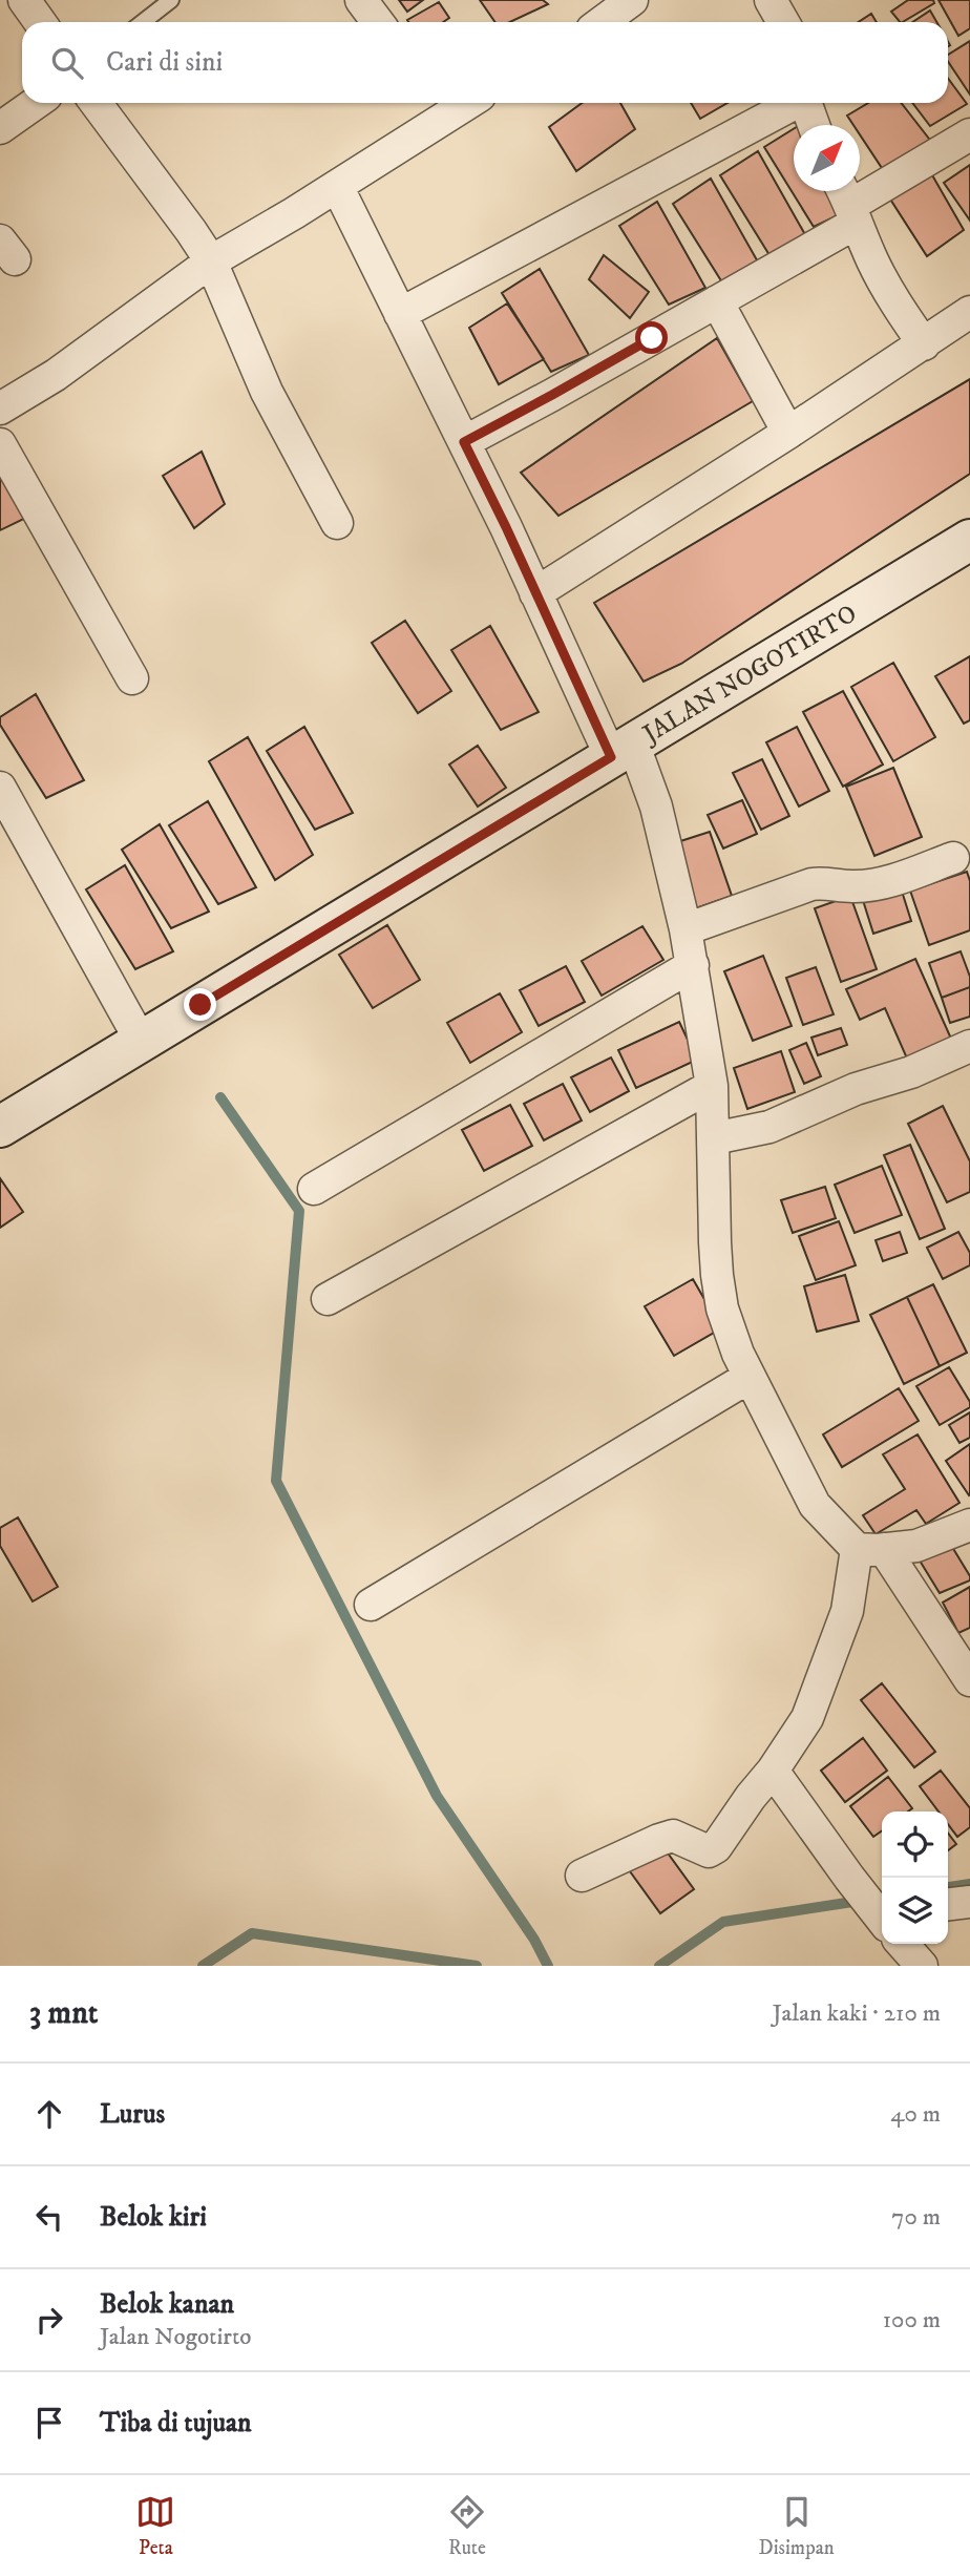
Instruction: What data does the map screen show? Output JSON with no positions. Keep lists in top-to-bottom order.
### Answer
{
  "streets": {
    "street": ["JALAN NOGOTIRTO"]
  },
  "north": "top right",
  "page": {
    "search": "Cari di sini",
    "heading": ["3 mnt", "Jalan kaki · 210 m"],
    "list": [
      ["Lurus", "40 m"],
      ["Belok kiri", "70 m"],
      ["Belok kanan", "Jalan Nogotirto", "100 m"],
      "Tiba di tujuan"
    ],
    "nav": ["Peta", "Rute", "Disimpan"]
  }
}
